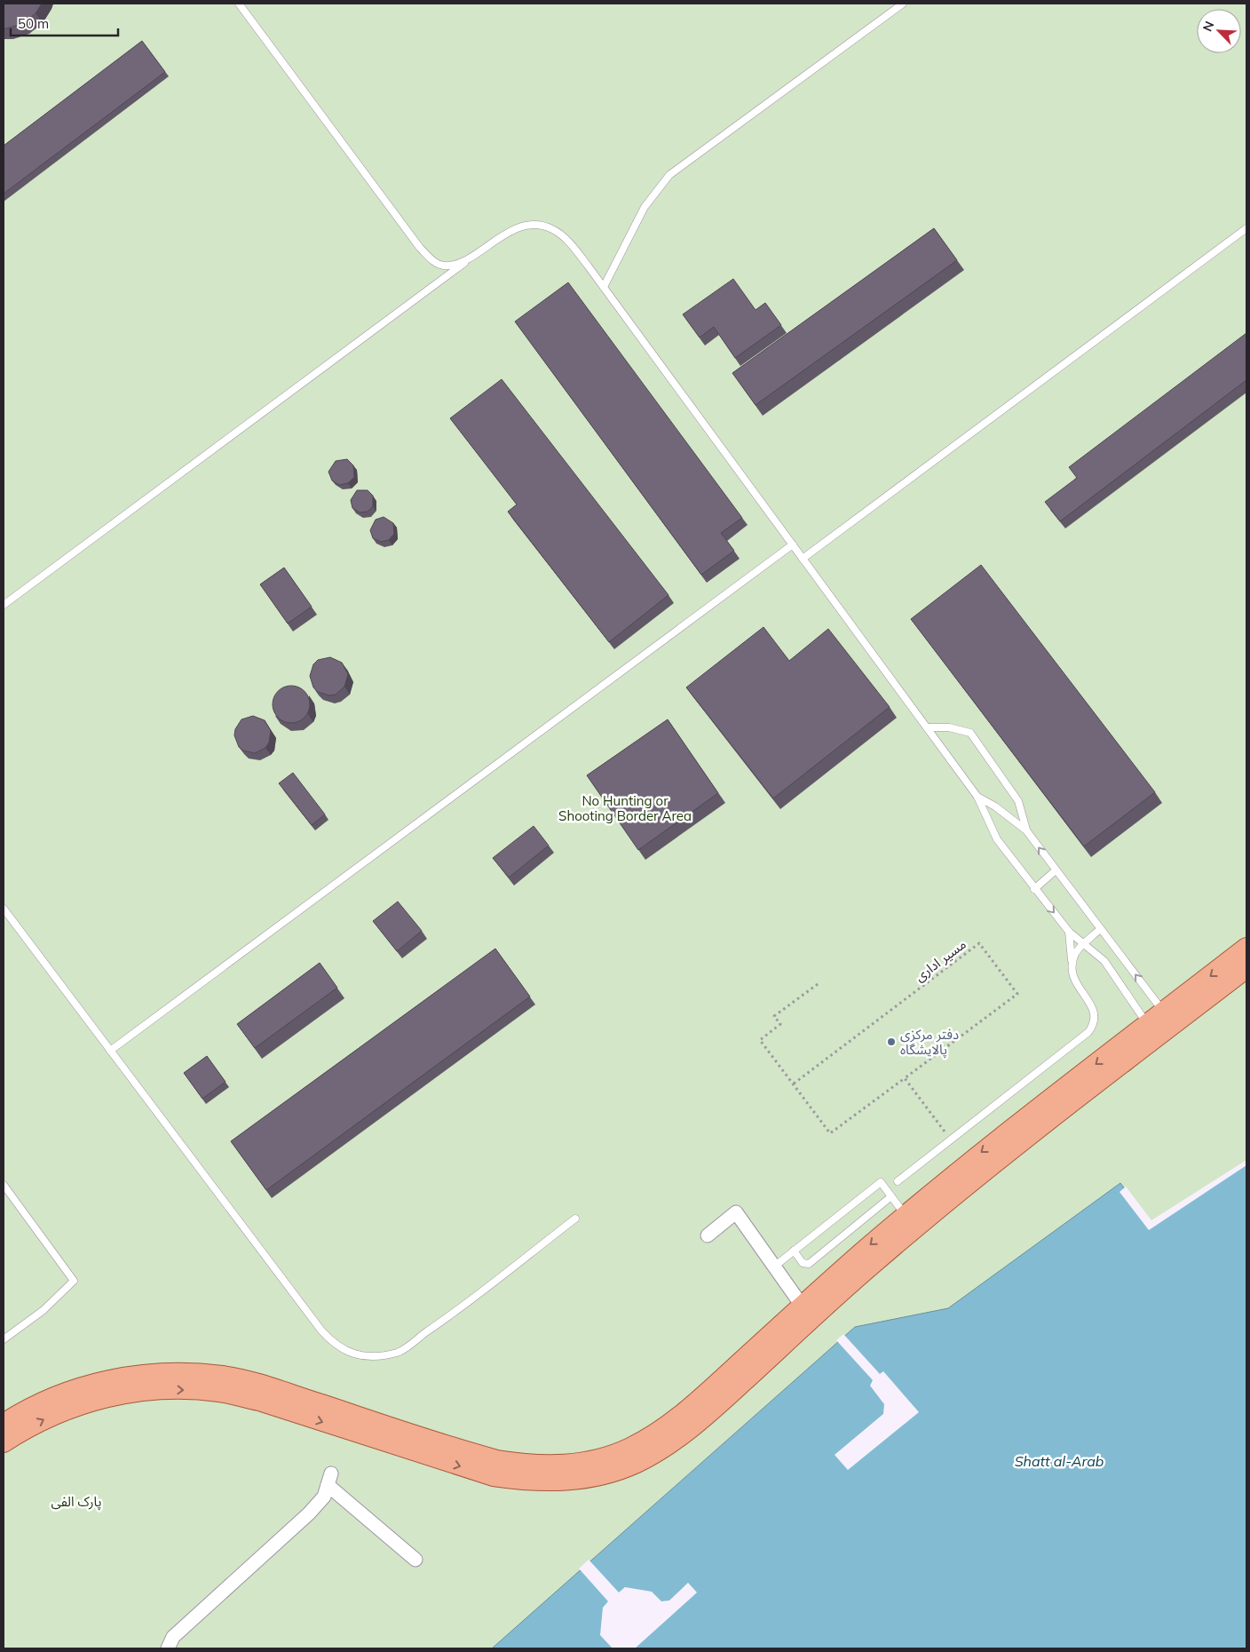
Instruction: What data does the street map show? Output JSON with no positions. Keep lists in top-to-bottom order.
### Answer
{
  "streets": {
    "path": ["مسیر اداری"]
  },
  "water": ["Shatt al-Arab"],
  "parks": ["No Hunting or Shooting Border Area", "پارک الفی"],
  "places": ["دفتر مرکزی پالایشگاه"],
  "scale_bar": "50 m",
  "north": "top left"
}
